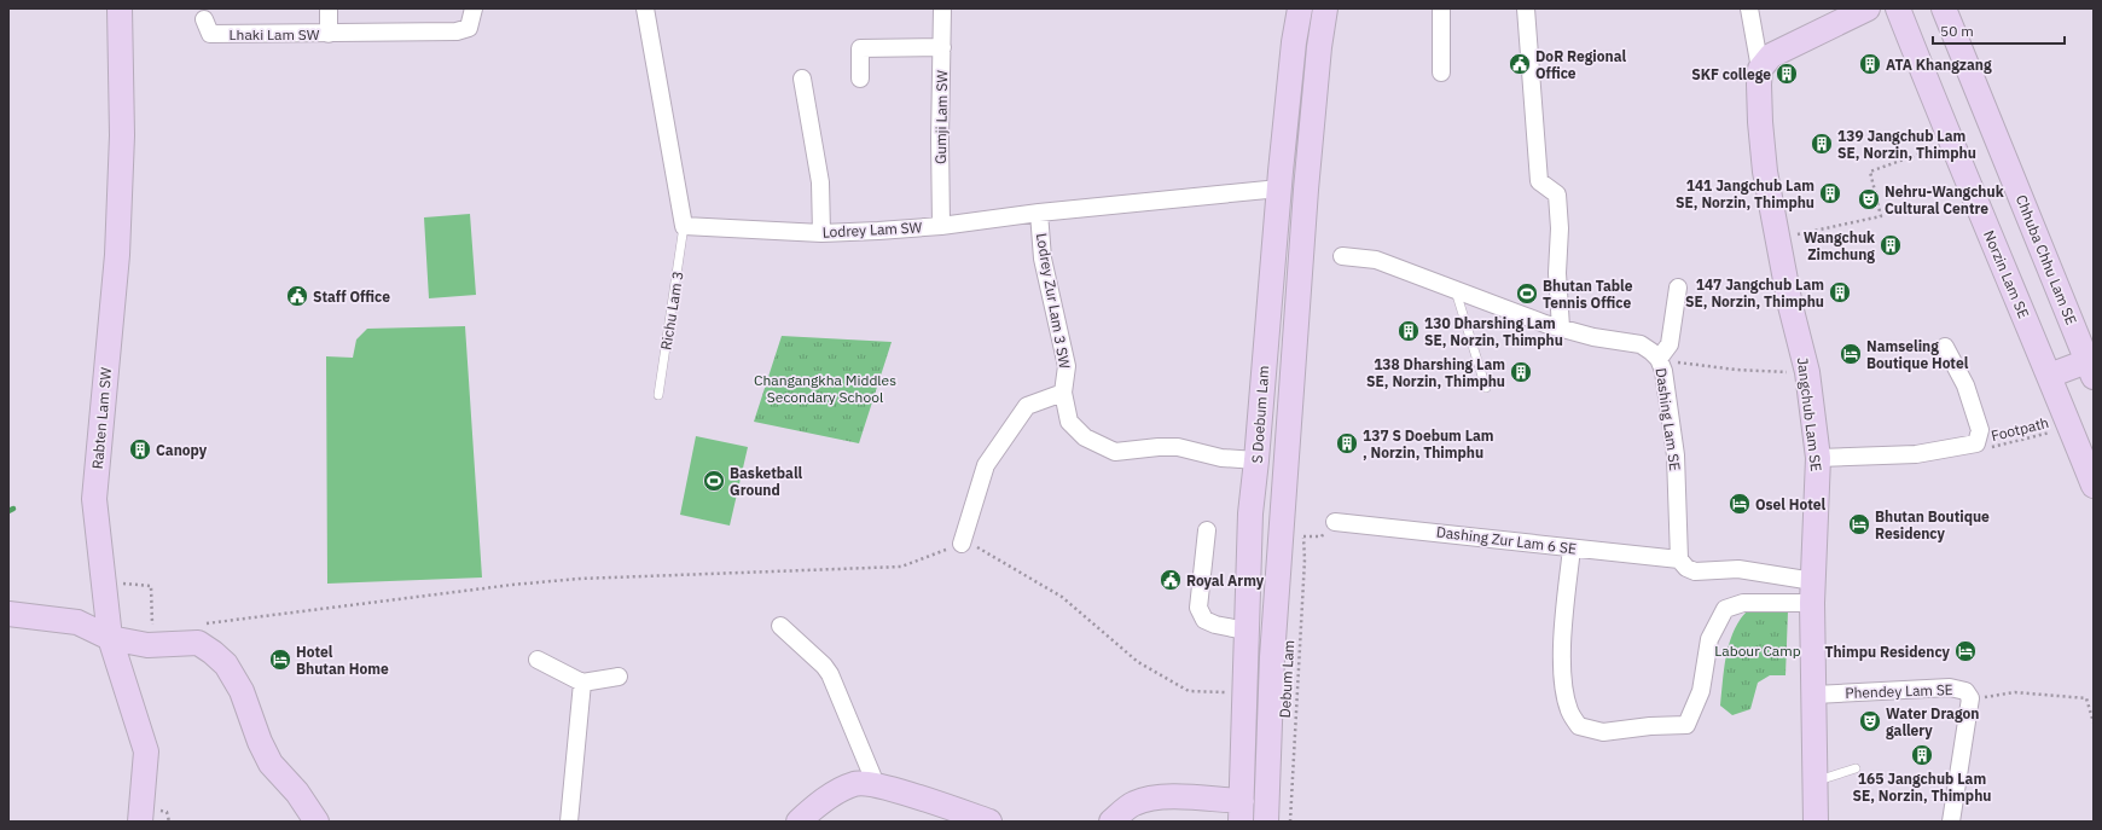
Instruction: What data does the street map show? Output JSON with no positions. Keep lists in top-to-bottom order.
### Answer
{
  "streets": {
    "main road": [
      "Chhuba Chhu Lam SE",
      "Norzin Lam SE",
      "S Doebum Lam",
      "Jangchub Lam SE",
      "Rabten Lam SW"
    ],
    "street": [
      "Lhaki Lam SW",
      "Gumji Lam SW",
      "Lodrey Lam SW",
      "Lodrey Zur Lam 3 SW",
      "Dashing Lam SE",
      "Dashing Zur Lam 6 SE",
      "Phendey Lam SE"
    ],
    "lane": ["Richu Lam 3"],
    "path": ["Footpath", "Debum Lam"]
  },
  "crossings": [
    ["Gumji Lam SW", "Lodrey Lam SW"],
    ["Lodrey Lam SW", "Lodrey Zur Lam 3 SW"],
    ["Lodrey Lam SW", "Richu Lam 3"],
    ["Lodrey Lam SW", "S Doebum Lam"],
    ["Norzin Lam SE", "Footpath"],
    ["Lodrey Zur Lam 3 SW", "S Doebum Lam"],
    ["S Doebum Lam", "Debum Lam"],
    ["Jangchub Lam SE", "Phendey Lam SE"],
    ["Dashing Lam SE", "Dashing Zur Lam 6 SE"]
  ],
  "parks": ["Changangkha Middles Secondary School", "Labour Camp"],
  "places": {
    "public building": ["DoR Regional Office", "Staff Office", "Royal Army"],
    "building": [
      "ATA Khangzang",
      "SKF college",
      "139 Jangchub Lam SE, Norzin, Thimphu",
      "141 Jangchub Lam SE, Norzin, Thimphu",
      "Wangchuk Zimchung",
      "147 Jangchub Lam SE, Norzin, Thimphu",
      "130 Dharshing Lam SE, Norzin, Thimphu",
      "138 Dharshing Lam SE, Norzin, Thimphu",
      "137 S Doebum Lam , Norzin, Thimphu",
      "Canopy",
      "165 Jangchub Lam SE, Norzin, Thimphu"
    ],
    "theatre": ["Nehru-Wangchuk Cultural Centre", "Water Dragon gallery"],
    "sports": ["Bhutan Table Tennis Office", "Basketball Ground"],
    "hotel": [
      "Namseling Boutique Hotel",
      "Osel Hotel",
      "Bhutan Boutique Residency",
      "Thimpu Residency",
      "Hotel Bhutan Home"
    ]
  },
  "scale_bar": "50 m"
}
